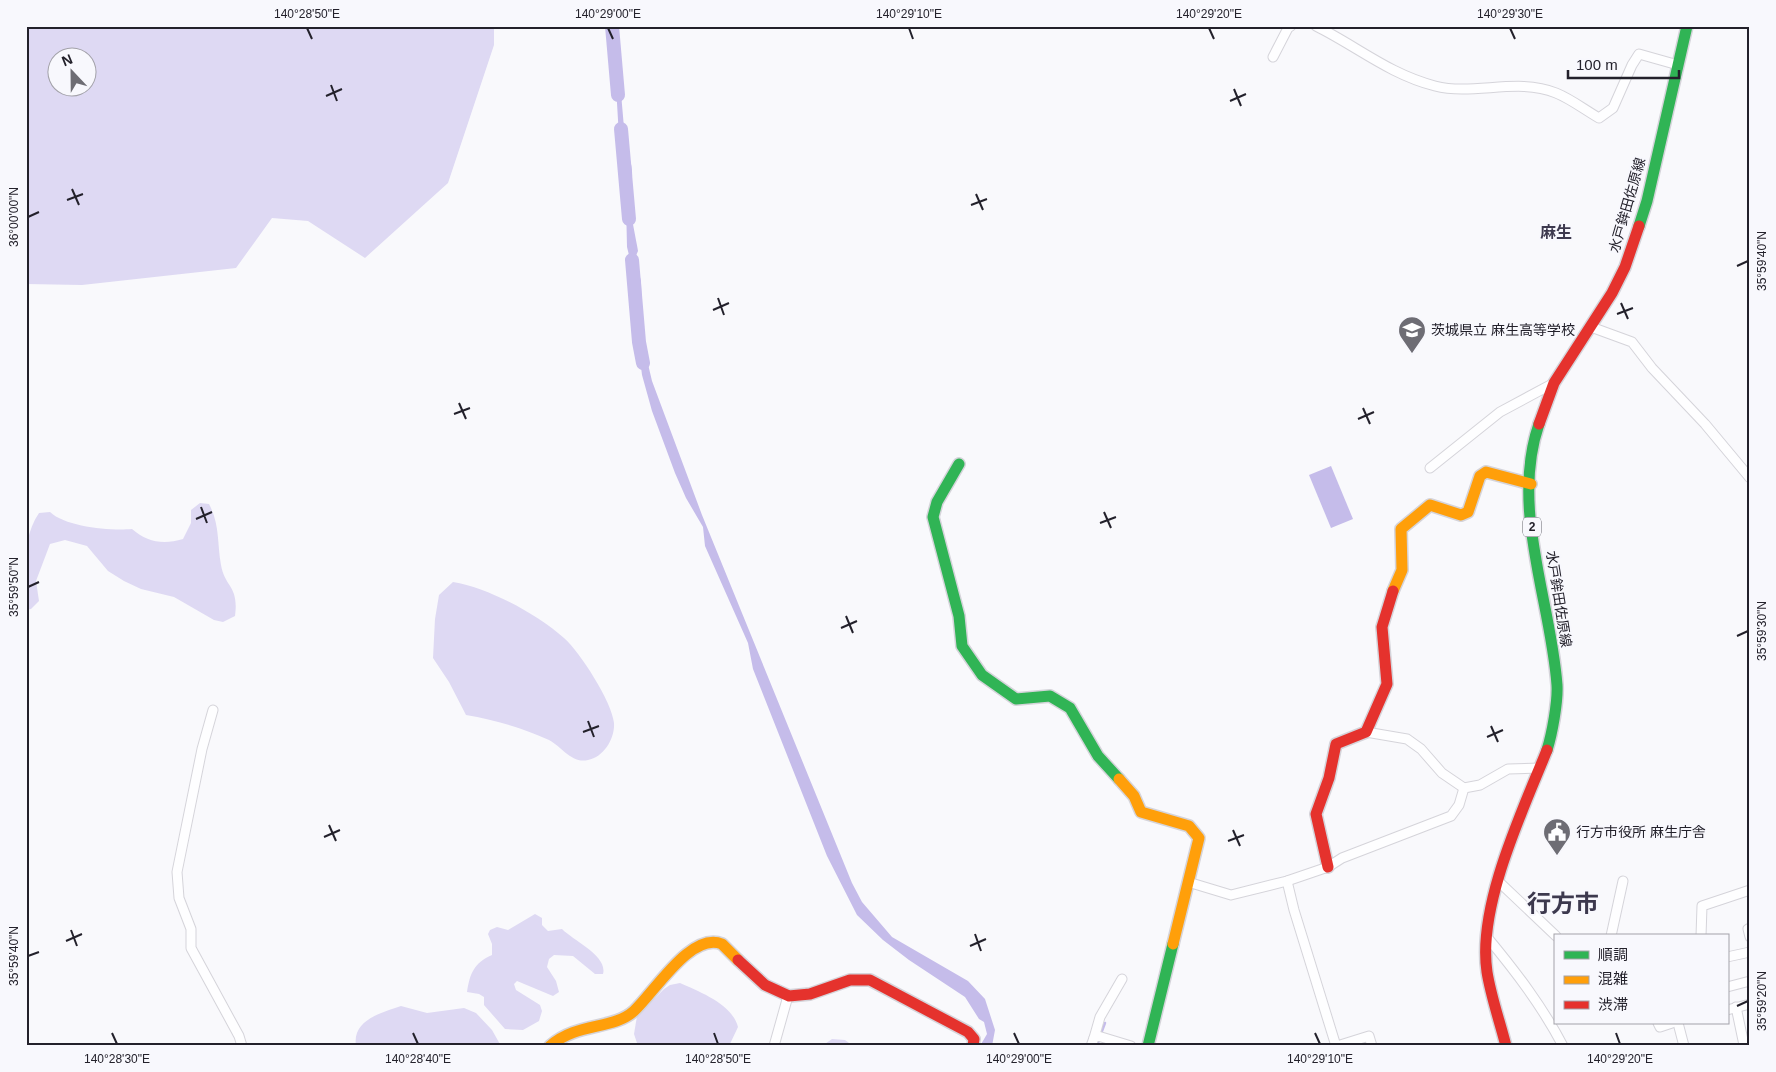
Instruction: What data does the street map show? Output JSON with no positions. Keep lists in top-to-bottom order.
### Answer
{
  "streets": {
    "street": ["水戸鉾田佐原線", "2"]
  },
  "districts": ["麻生", "行方市"],
  "places": {
    "school or university": ["茨城県立 麻生高等学校"],
    "public building": ["行方市役所 麻生庁舎"]
  },
  "legend": ["順調", "混雑", "渋滞"],
  "scale_bar": "100 m",
  "north": "top",
  "coordinates": [
    "140°28'50\"E",
    "140°29'00\"E",
    "140°29'10\"E",
    "140°29'20\"E",
    "140°29'30\"E",
    "36°00'00\"N",
    "35°59'40\"N",
    "35°59'50\"N",
    "35°59'30\"N",
    "35°59'20\"N",
    "140°28'30\"E",
    "140°28'40\"E"
  ]
}
